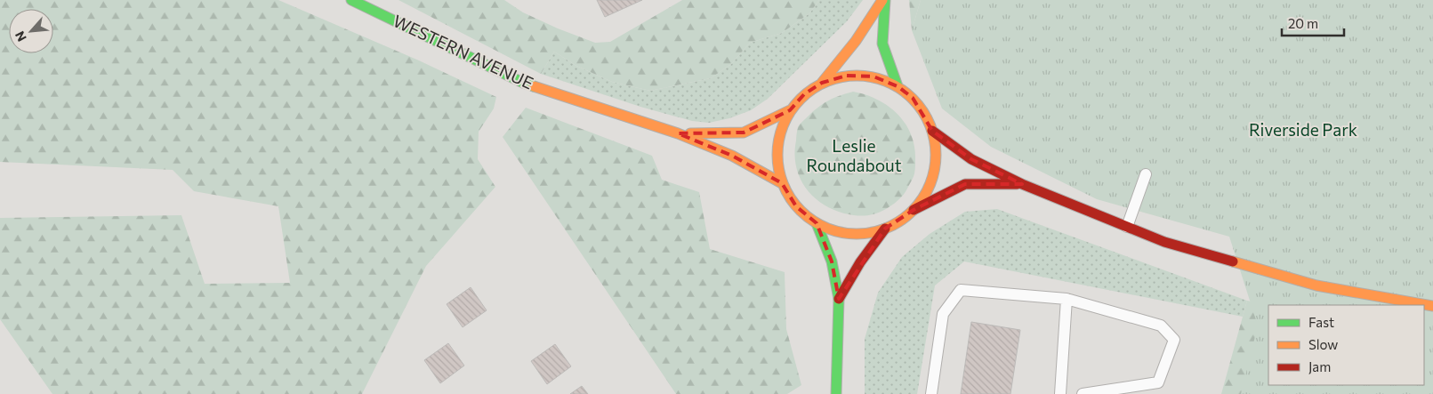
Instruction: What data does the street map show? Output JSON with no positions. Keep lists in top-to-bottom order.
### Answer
{
  "streets": {
    "main road": ["WESTERN AVENUE"]
  },
  "parks": ["Riverside Park", "Leslie Roundabout"],
  "legend": ["Fast", "Slow", "Jam"],
  "scale_bar": "20 m",
  "north": "bottom left"
}
